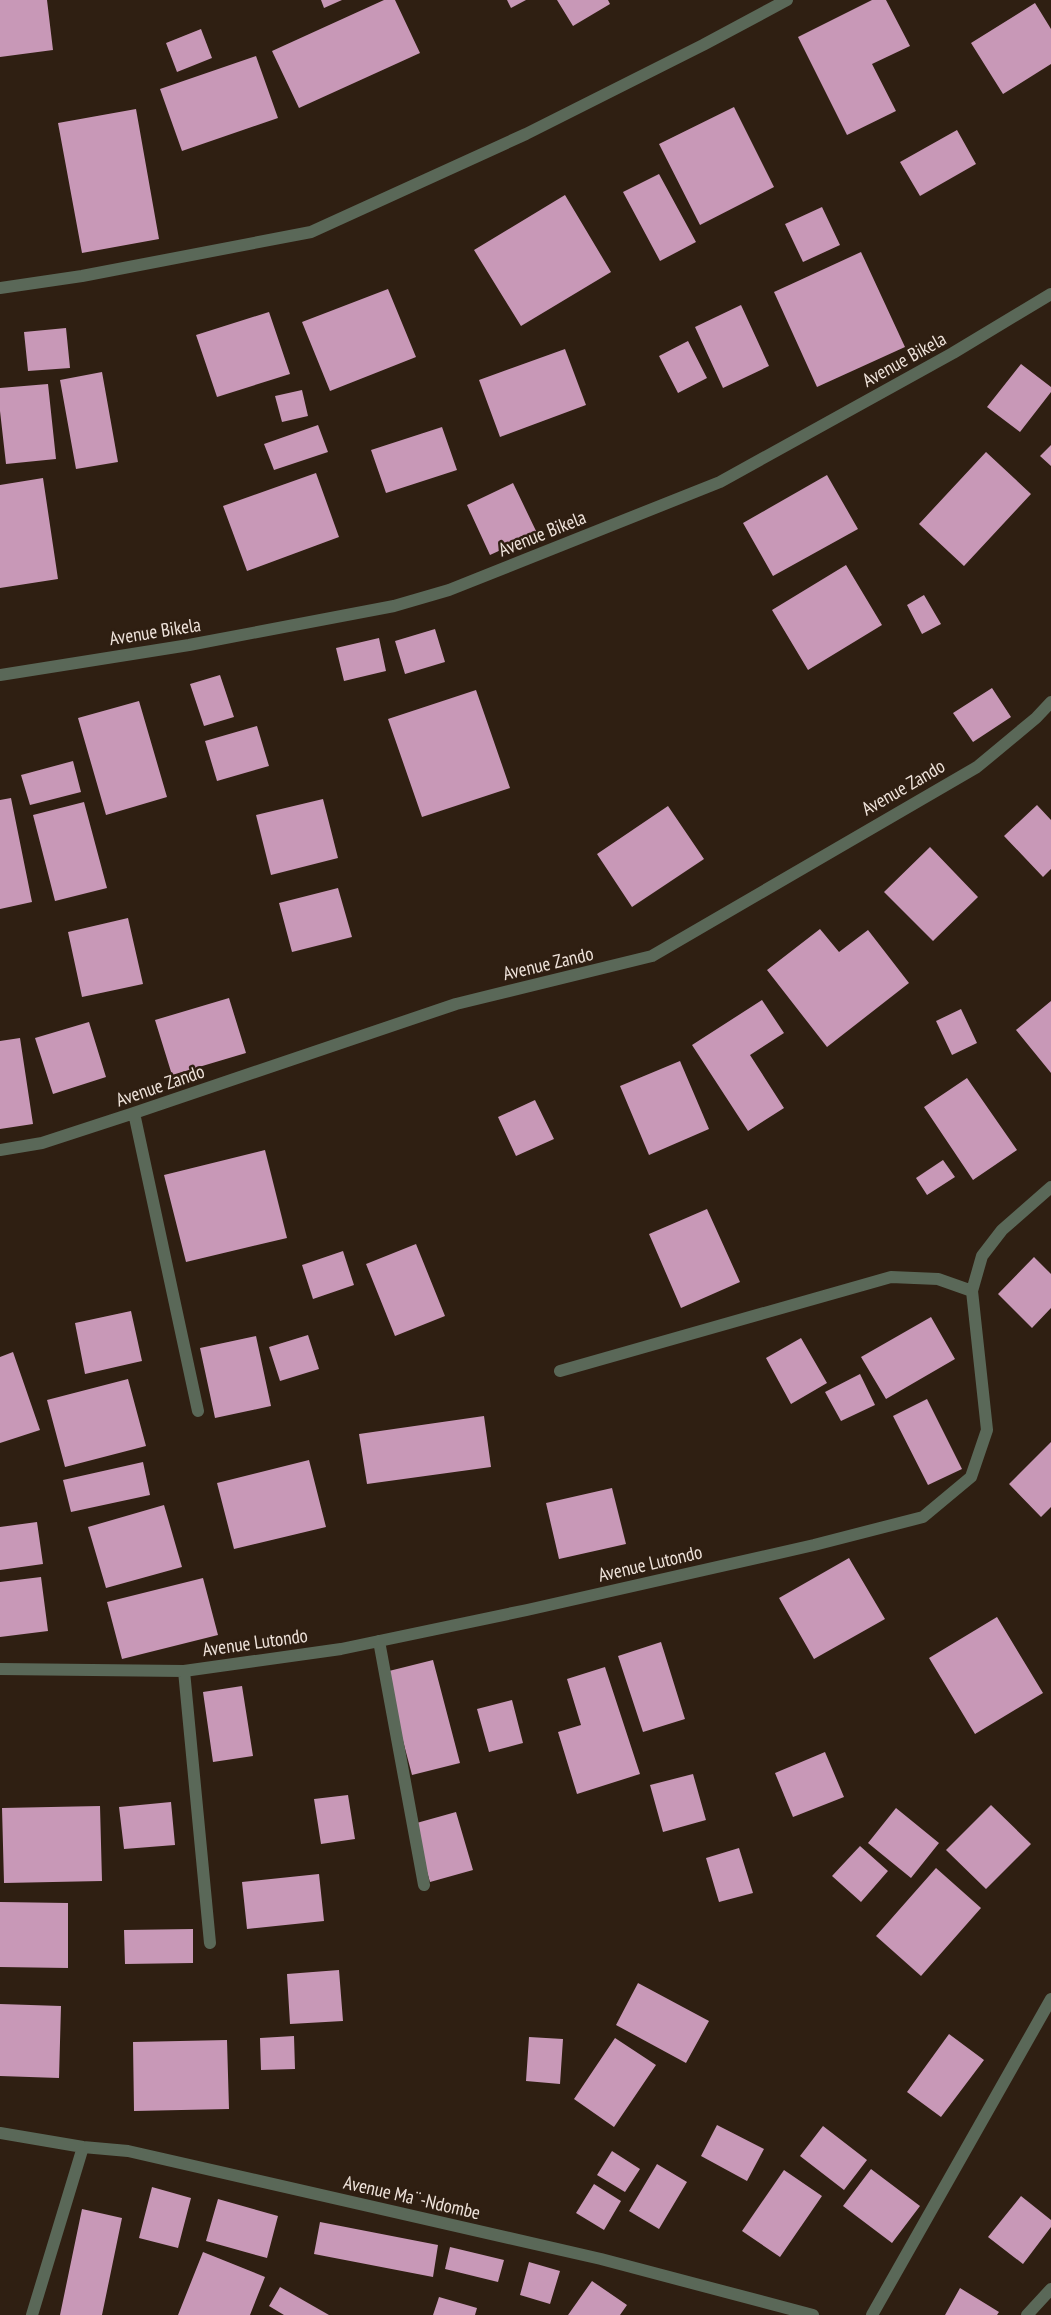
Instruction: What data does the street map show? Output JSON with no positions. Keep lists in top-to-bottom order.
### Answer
{
  "streets": {
    "street": [
      "Avenue Bikela",
      "Avenue Zando",
      "Avenue Lutondo",
      "Avenue Ma¨-Ndombe"
    ]
  }
}
